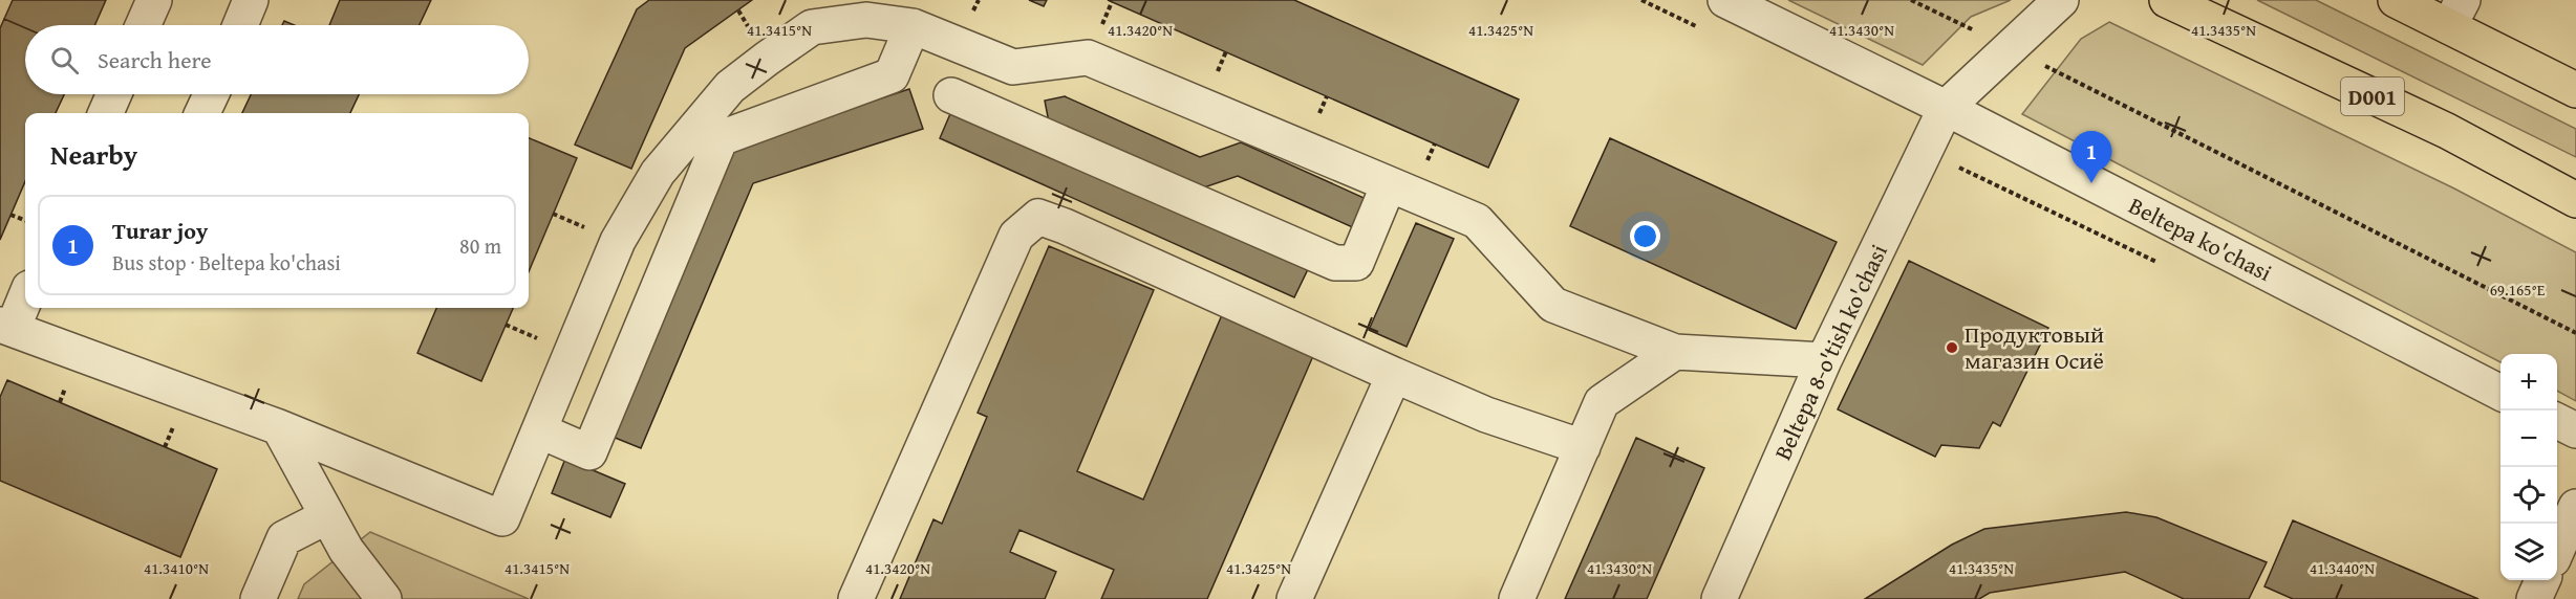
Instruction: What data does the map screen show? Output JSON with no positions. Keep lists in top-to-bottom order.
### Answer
{
  "streets": {
    "highway": ["D001"],
    "street": ["Beltepa ko'chasi", "Beltepa 8-o'tish ko'chasi"]
  },
  "crossings": [
    ["Beltepa ko'chasi", "Beltepa 8-o'tish ko'chasi"]
  ],
  "places": ["Продуктовый магазин Осиё"],
  "page": {
    "search": "Search here",
    "heading": "Nearby",
    "pins": "1",
    "list": [
      {
        "mark": "1",
        "name": "Turar joy",
        "note": "Bus stop · Beltepa ko'chasi",
        "value": "80 m"
      }
    ],
    "map_buttons": ["+", "−"]
  },
  "coordinates": [
    "41.3415°N",
    "41.3420°N",
    "41.3425°N",
    "41.3430°N",
    "41.3435°N",
    "69.165°E",
    "41.3410°N",
    "41.3440°N"
  ]
}
